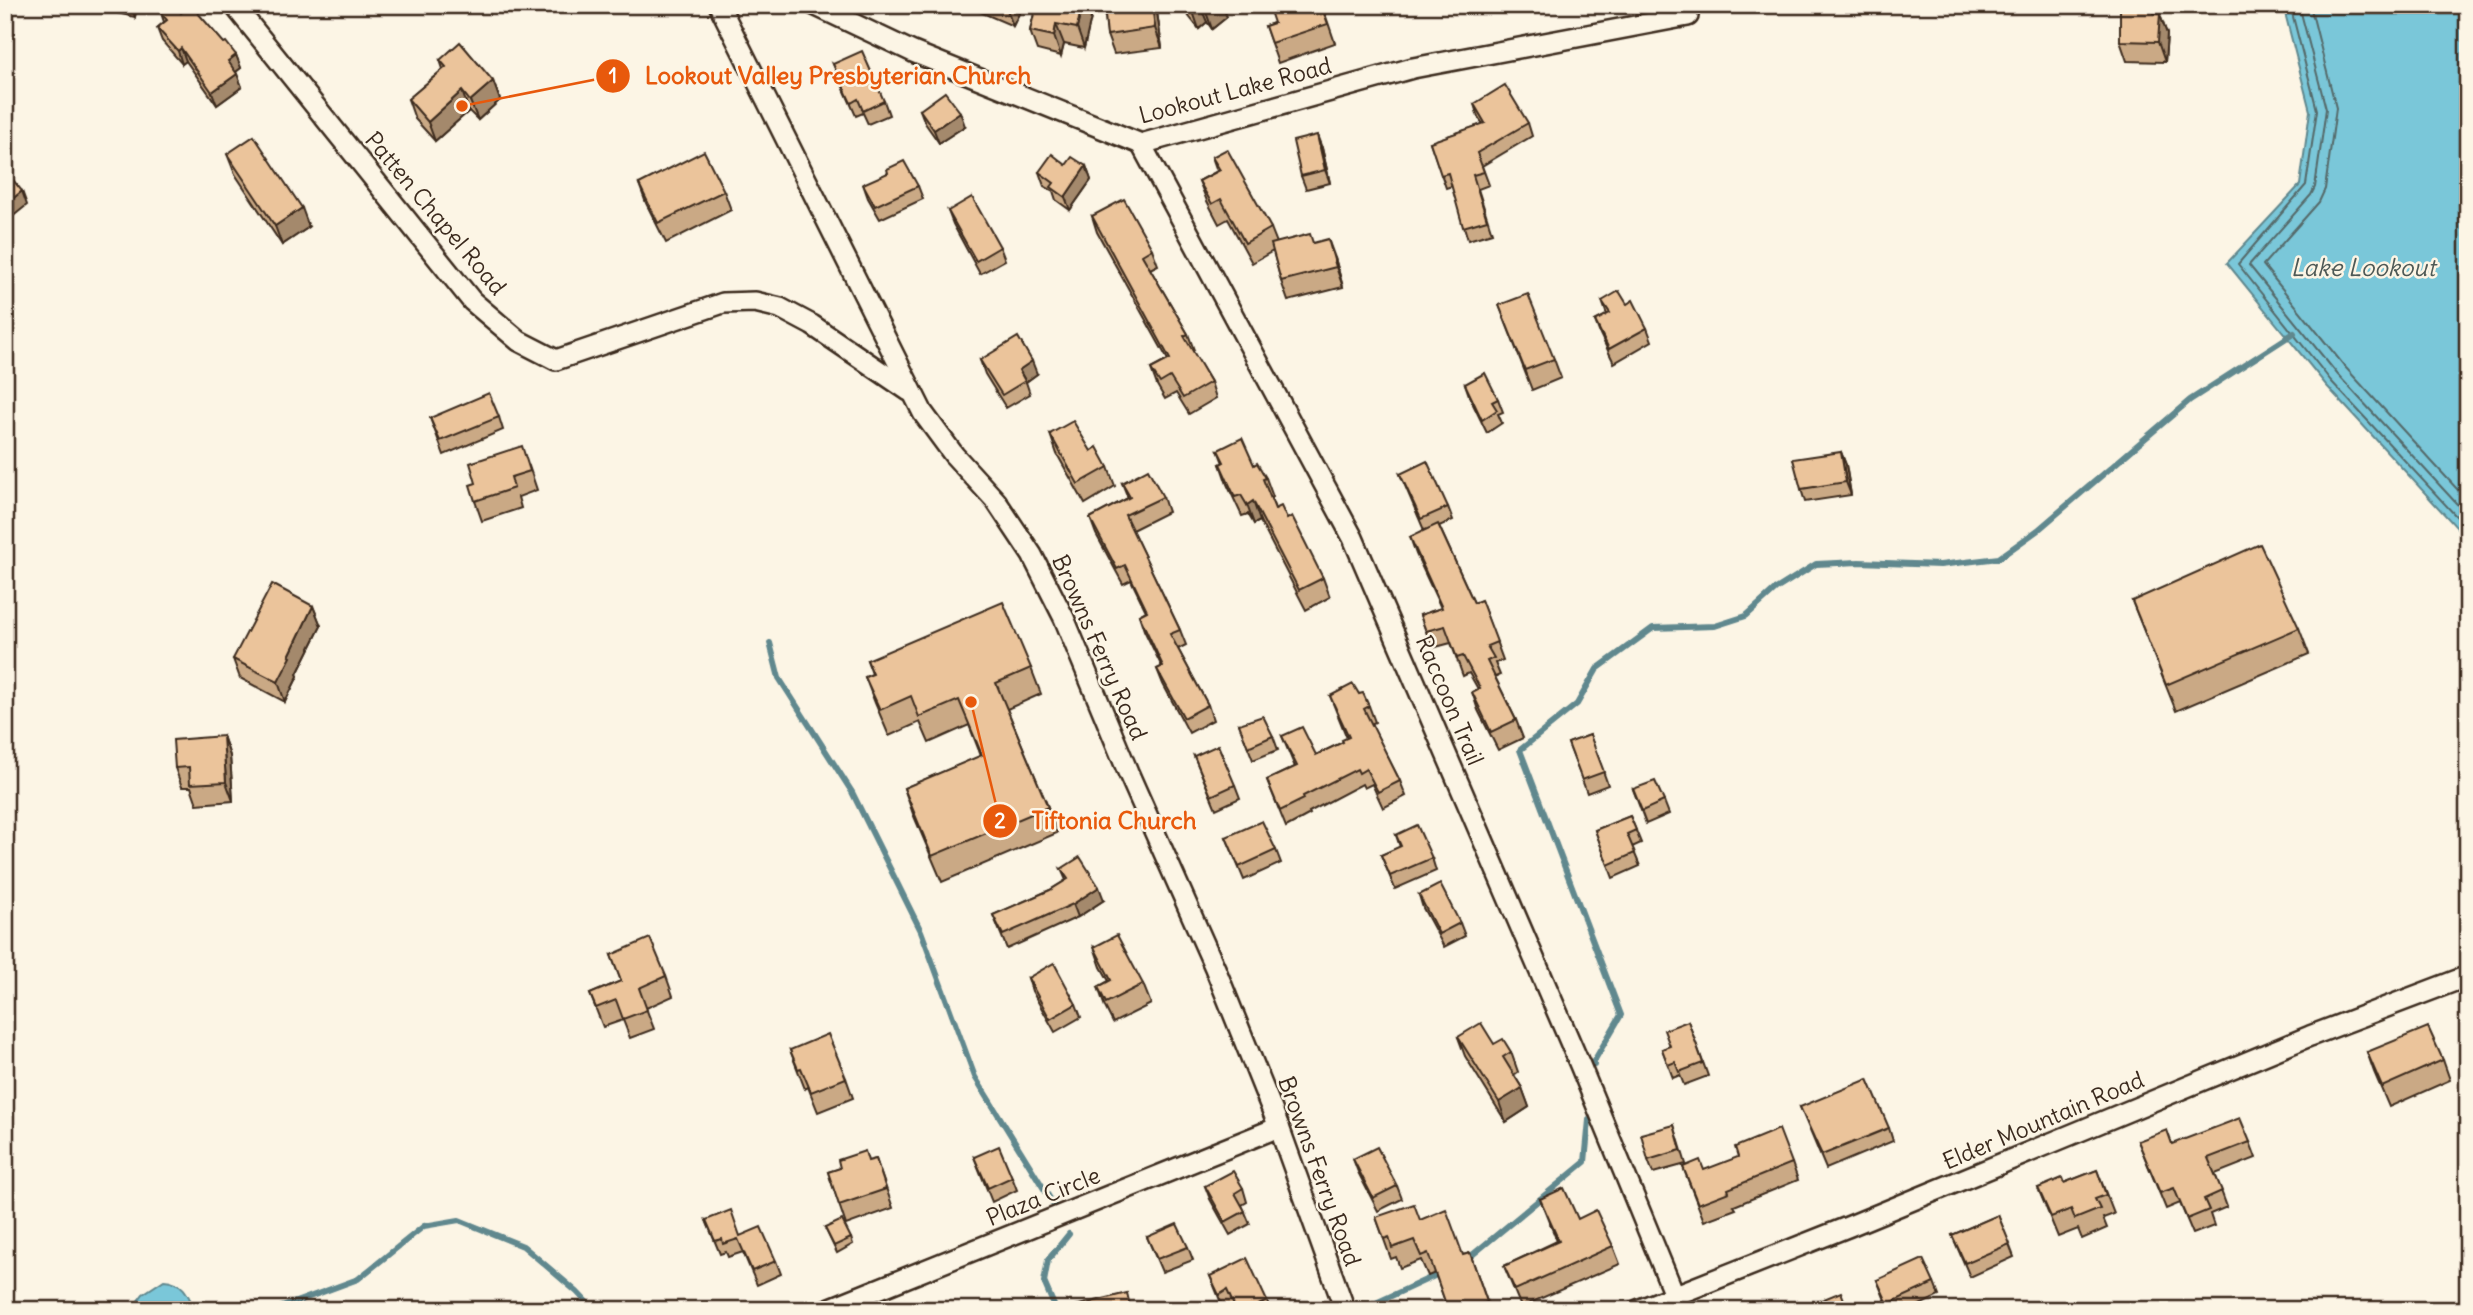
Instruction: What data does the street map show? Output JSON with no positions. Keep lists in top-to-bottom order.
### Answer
{
  "streets": {
    "street": [
      "Lookout Lake Road",
      "Patten Chapel Road",
      "Browns Ferry Road",
      "Raccoon Trail",
      "Elder Mountain Road",
      "Plaza Circle"
    ]
  },
  "crossings": [
    ["Lookout Lake Road", "Raccoon Trail"],
    ["Patten Chapel Road", "Browns Ferry Road"],
    ["Browns Ferry Road", "Plaza Circle"],
    ["Raccoon Trail", "Elder Mountain Road"]
  ],
  "water": ["Lake Lookout"],
  "places": ["Lookout Valley Presbyterian Church", "Tiftonia Church"]
}
